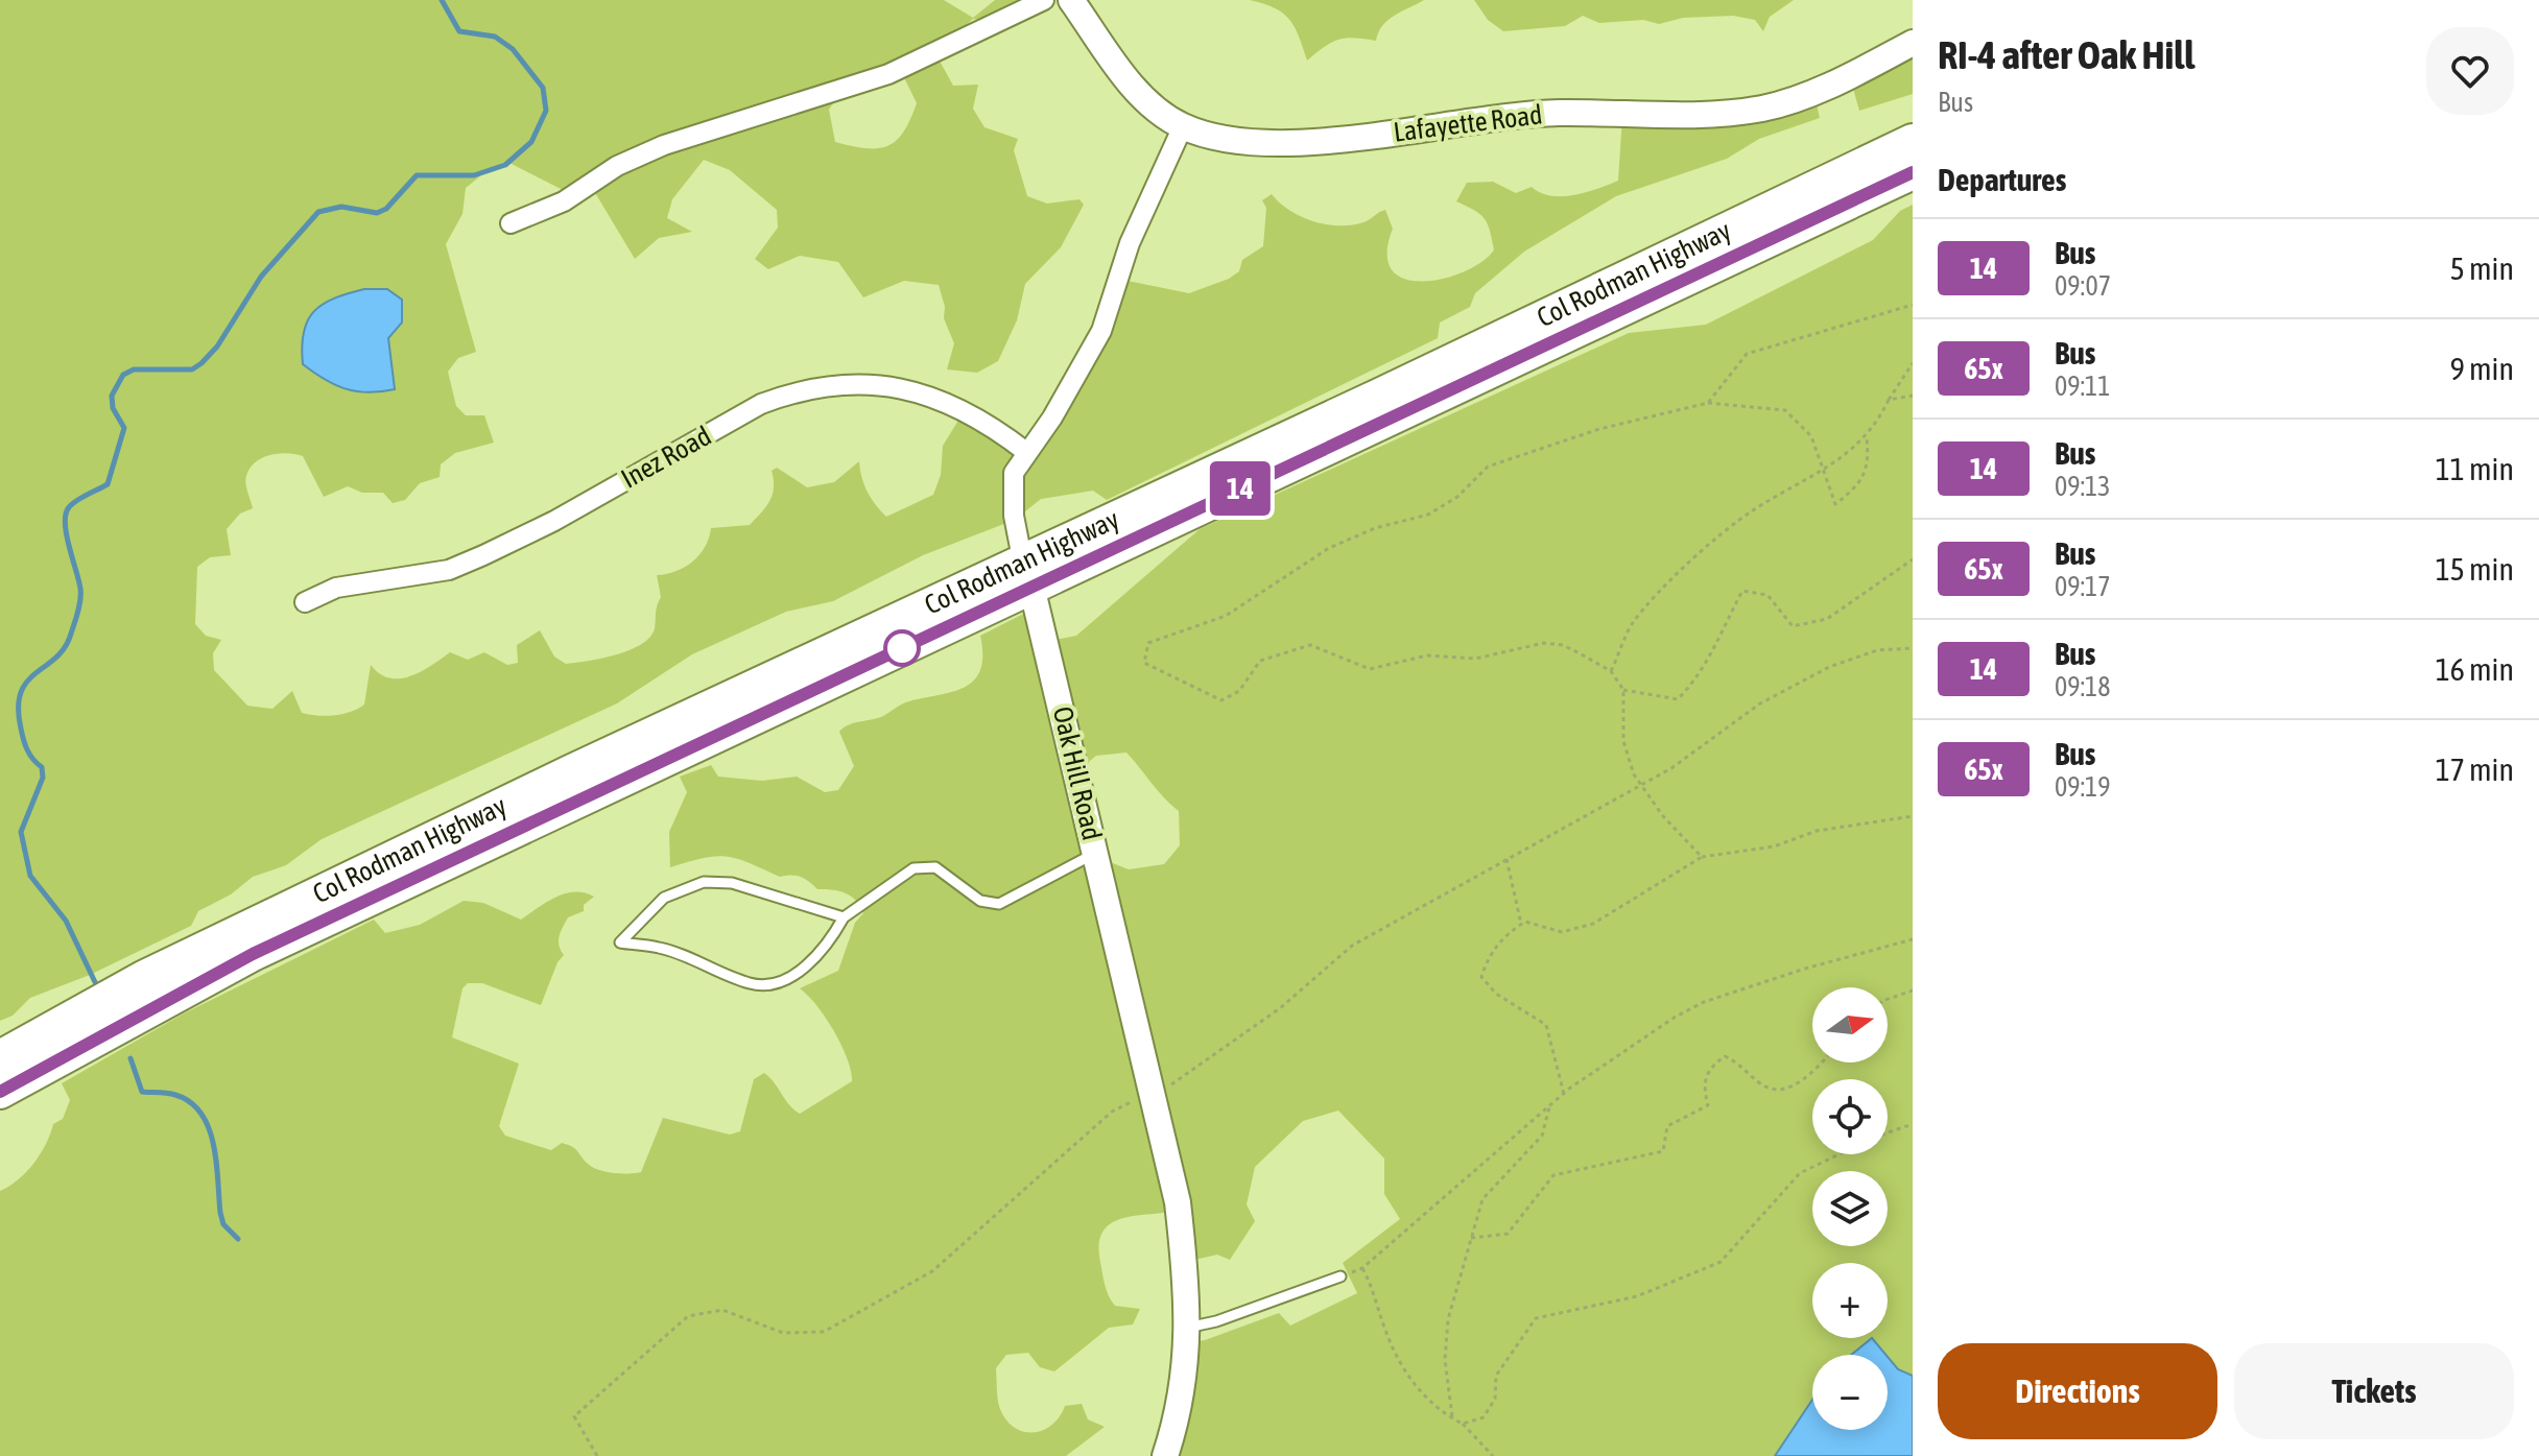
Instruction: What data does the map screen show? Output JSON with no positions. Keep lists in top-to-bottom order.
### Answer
{
  "streets": {
    "highway": ["Col Rodman Highway"],
    "street": ["Lafayette Road", "Inez Road", "Oak Hill Road"]
  },
  "crossings": [
    ["Lafayette Road", "Oak Hill Road"],
    ["Col Rodman Highway", "Oak Hill Road"],
    ["Inez Road", "Oak Hill Road"]
  ],
  "lines": ["bus line 14"],
  "north": "right",
  "page": {
    "on_map": "14",
    "heading": [
      ["RI-4 after Oak Hill", "Bus"],
      "Departures"
    ],
    "list": [
      {
        "mark": "14",
        "name": "Bus",
        "note": "09:07",
        "value": "5 min"
      },
      {
        "mark": "65x",
        "name": "Bus",
        "note": "09:11",
        "value": "9 min"
      },
      {
        "mark": "14",
        "name": "Bus",
        "note": "09:13",
        "value": "11 min"
      },
      {
        "mark": "65x",
        "name": "Bus",
        "note": "09:17",
        "value": "15 min"
      },
      {
        "mark": "14",
        "name": "Bus",
        "note": "09:18",
        "value": "16 min"
      },
      {
        "mark": "65x",
        "name": "Bus",
        "note": "09:19",
        "value": "17 min"
      }
    ],
    "map_buttons": ["+", "−"],
    "buttons": ["Directions", "Tickets"]
  }
}
